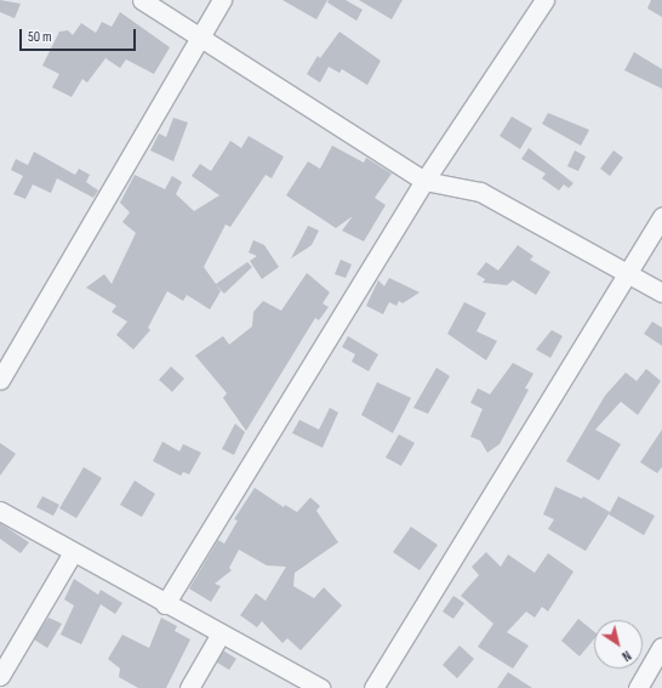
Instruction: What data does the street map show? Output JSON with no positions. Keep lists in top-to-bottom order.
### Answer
{
  "scale_bar": "50 m",
  "north": "bottom right"
}
